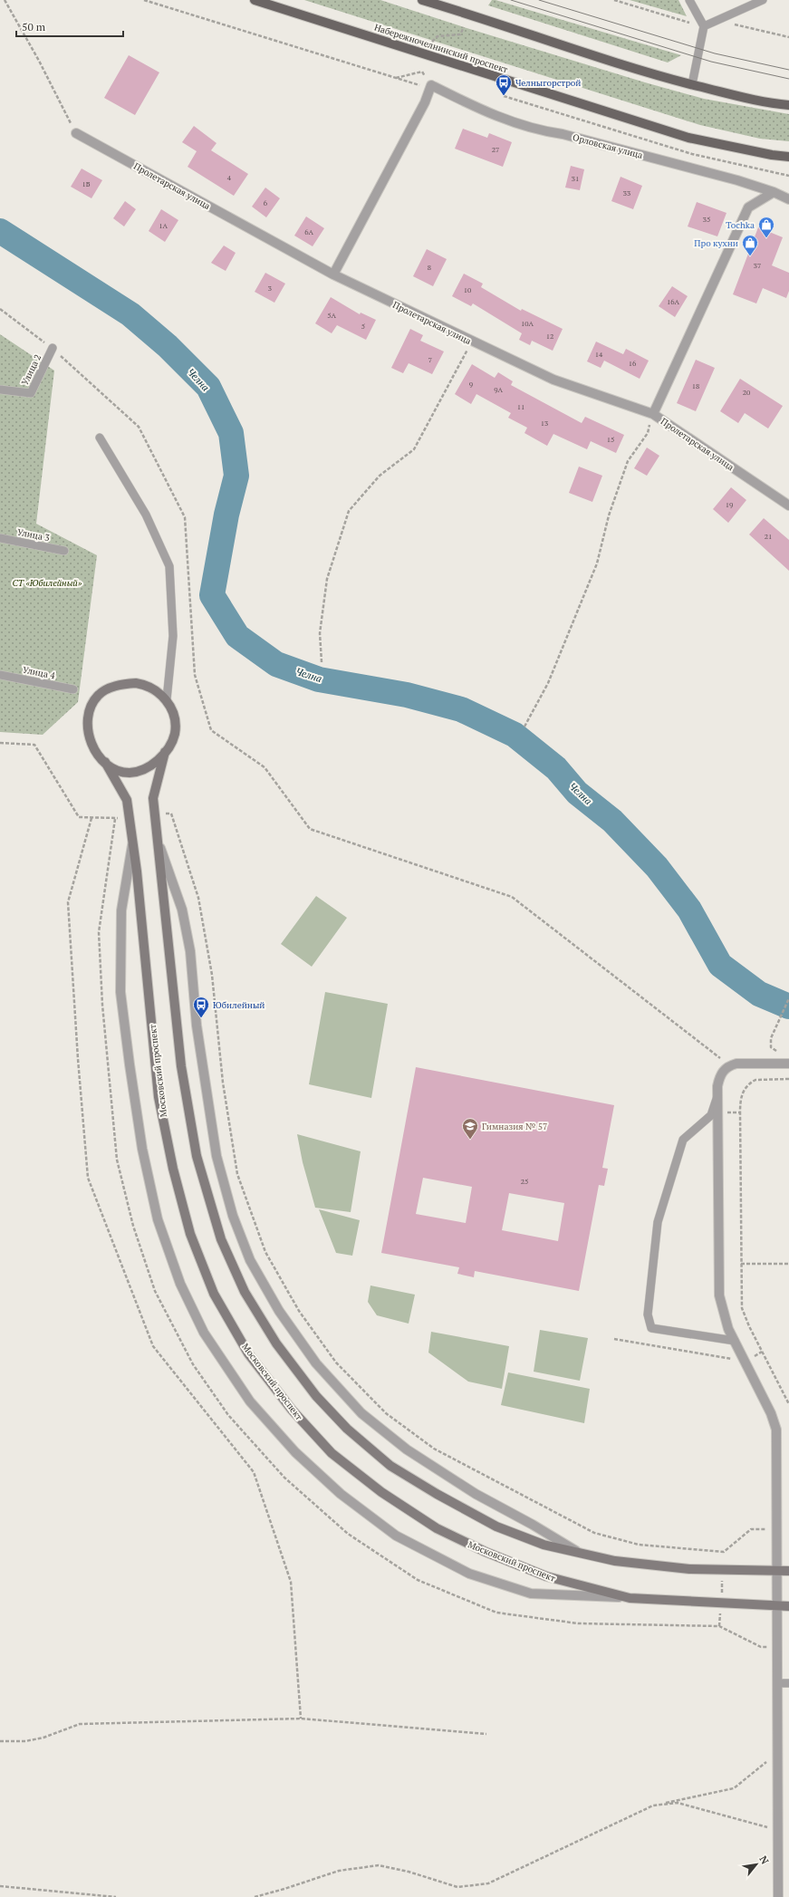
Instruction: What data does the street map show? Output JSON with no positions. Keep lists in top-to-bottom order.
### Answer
{
  "streets": {
    "main road": ["Набережночелнинский проспект", "Московский проспект"],
    "street": ["Орловская улица", "Пролетарская улица"],
    "lane": ["Улица 2", "Улица 3", "Улица 4"]
  },
  "water": ["Челна"],
  "parks": ["СТ «Юбилейный»"],
  "places": {
    "bus stop": ["Челныгорстрой", "Юбилейный"],
    "shop": ["Tochka", "Про кухни"],
    "school or university": ["Гимназия № 57"]
  },
  "house_numbers": [
    "27",
    "4",
    "31",
    "1Б",
    "33",
    "6",
    "35",
    "1А",
    "6А",
    "37",
    "8",
    "3",
    "10",
    "16А",
    "5А",
    "10А",
    "5",
    "12",
    "14",
    "7",
    "16",
    "9",
    "18",
    "9А",
    "20",
    "11",
    "13",
    "15",
    "19",
    "21",
    "25"
  ],
  "scale_bar": "50 m",
  "north": "top right"
}
